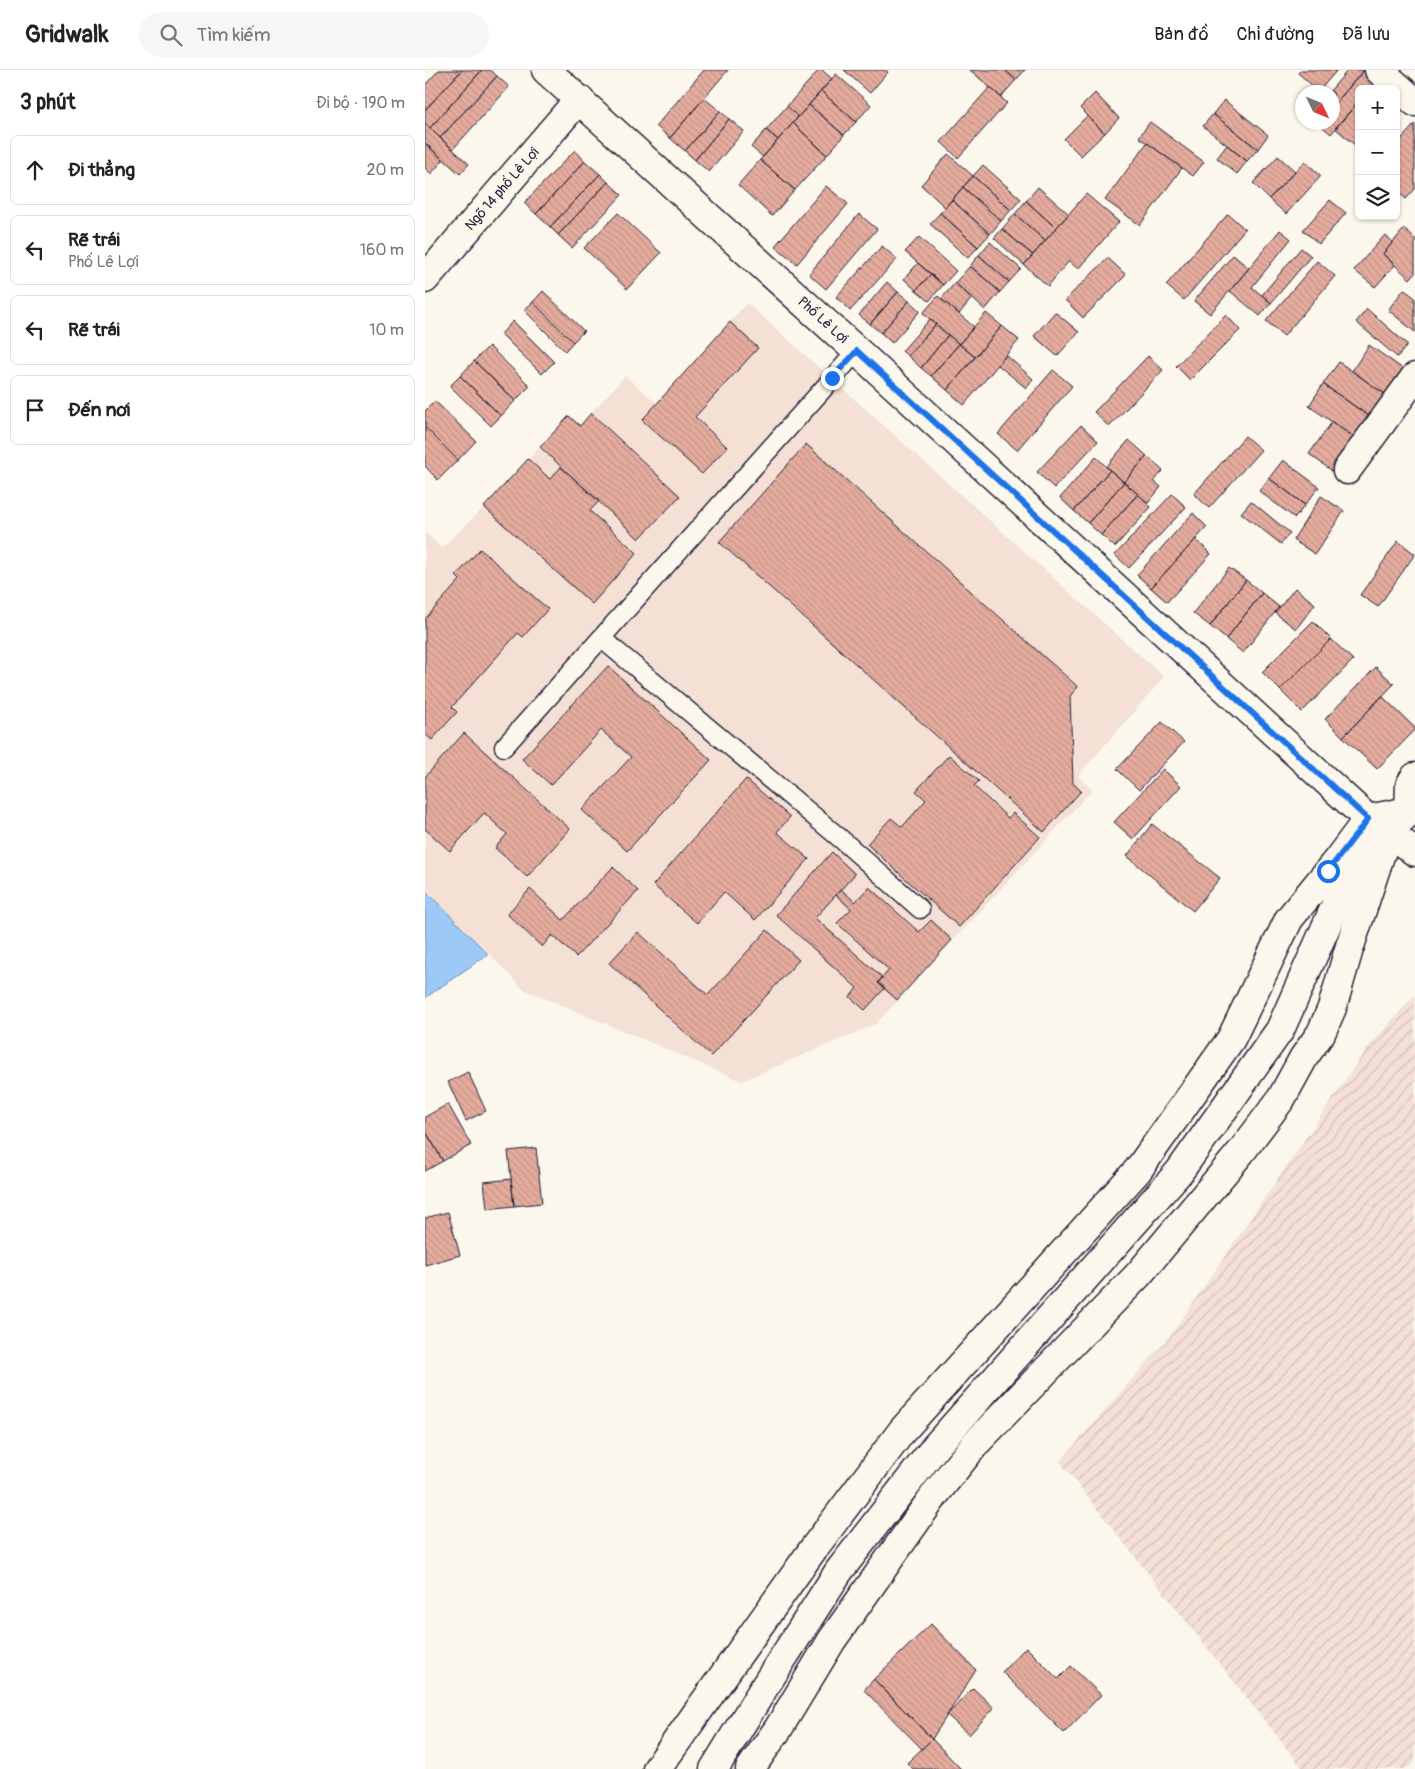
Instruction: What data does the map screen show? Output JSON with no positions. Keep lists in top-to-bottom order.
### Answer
{
  "streets": {
    "main road": ["Ngõ 14 phố Lê Lợi", "Phố Lê Lợi"]
  },
  "crossings": [
    ["Ngõ 14 phố Lê Lợi", "Phố Lê Lợi"]
  ],
  "north": "bottom right",
  "page": {
    "header": "Gridwalk",
    "search": "Tìm kiếm",
    "nav": ["Bản đồ", "Chỉ đường", "Đã lưu"],
    "heading": ["3 phút", "Đi bộ · 190 m"],
    "map_buttons": ["+", "−"],
    "list": [
      ["Đi thẳng", "20 m"],
      ["Rẽ trái", "Phố Lê Lợi", "160 m"],
      ["Rẽ trái", "10 m"],
      "Đến nơi"
    ]
  }
}
